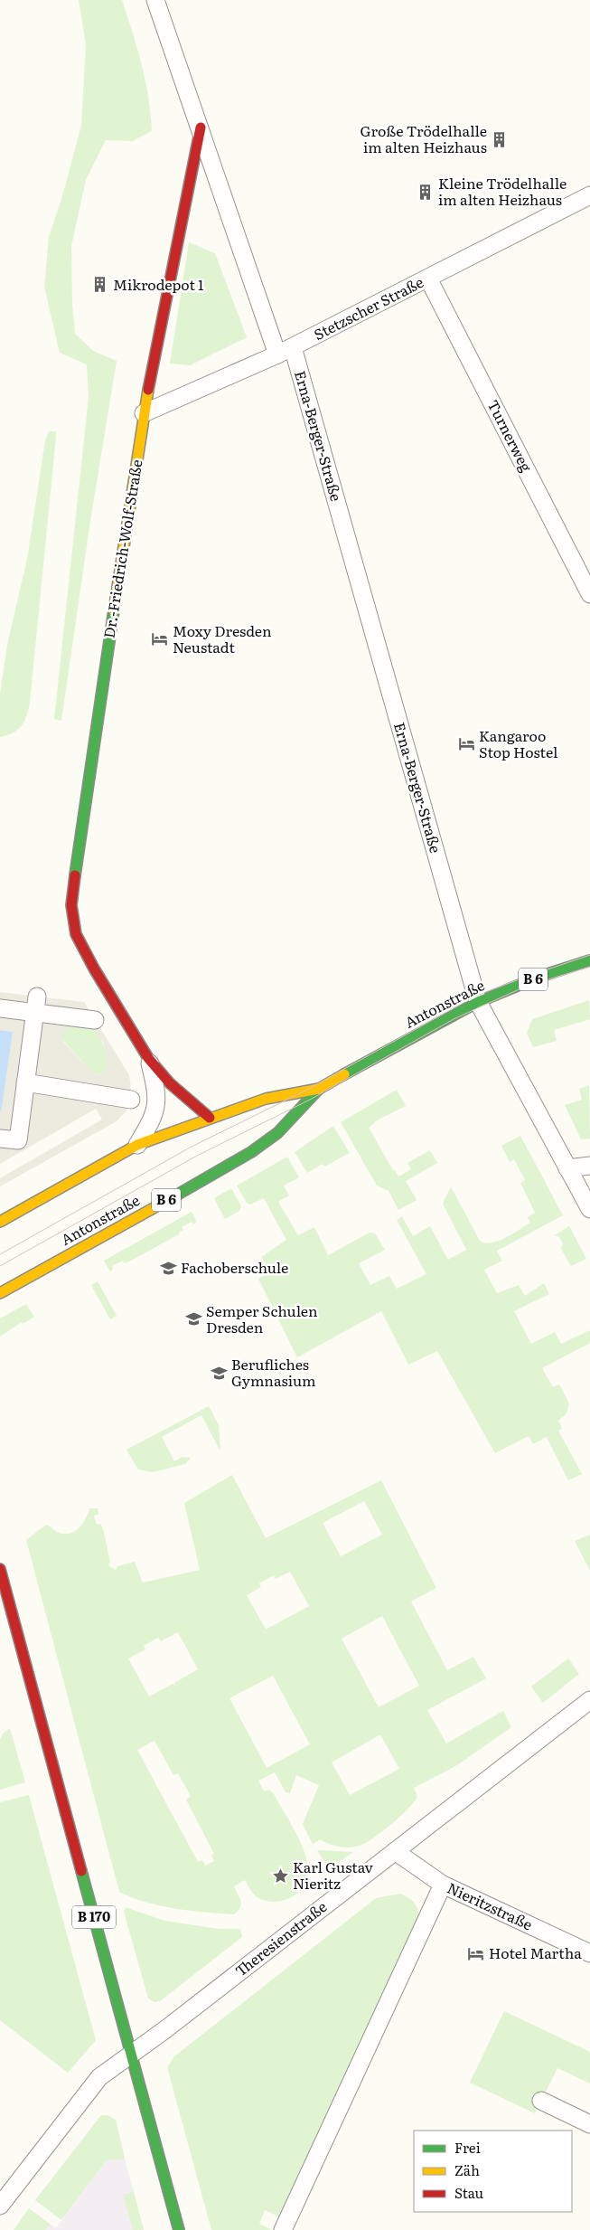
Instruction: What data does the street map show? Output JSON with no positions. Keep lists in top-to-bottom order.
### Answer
{
  "streets": {
    "main road": [
      "Dr.-Friedrich-Wolf-Straße",
      "B 6",
      "Antonstraße",
      "B 170"
    ],
    "street": [
      "Stetzscher Straße",
      "Erna-Berger-Straße",
      "Turnerweg",
      "Nieritzstraße",
      "Theresienstraße"
    ]
  },
  "crossings": [
    ["Stetzscher Straße", "Erna-Berger-Straße"],
    ["Stetzscher Straße", "Turnerweg"],
    ["Stetzscher Straße", "Dr.-Friedrich-Wolf-Straße"],
    ["Erna-Berger-Straße", "Antonstraße"],
    ["Dr.-Friedrich-Wolf-Straße", "Antonstraße"],
    ["Nieritzstraße", "Theresienstraße"],
    ["B 170", "Theresienstraße"]
  ],
  "places": {
    "building": ["Große Trödelhalle im alten Heizhaus", "Kleine Trödelhalle im alten Heizhaus", "Mikrodepot 1"],
    "hotel": ["Moxy Dresden Neustadt", "Kangaroo Stop Hostel", "Hotel Martha"],
    "school or university": ["Fachoberschule", "Semper Schulen Dresden", "Berufliches Gymnasium"],
    "place": ["Karl Gustav Nieritz"]
  },
  "legend": ["Frei", "Zäh", "Stau"]
}
